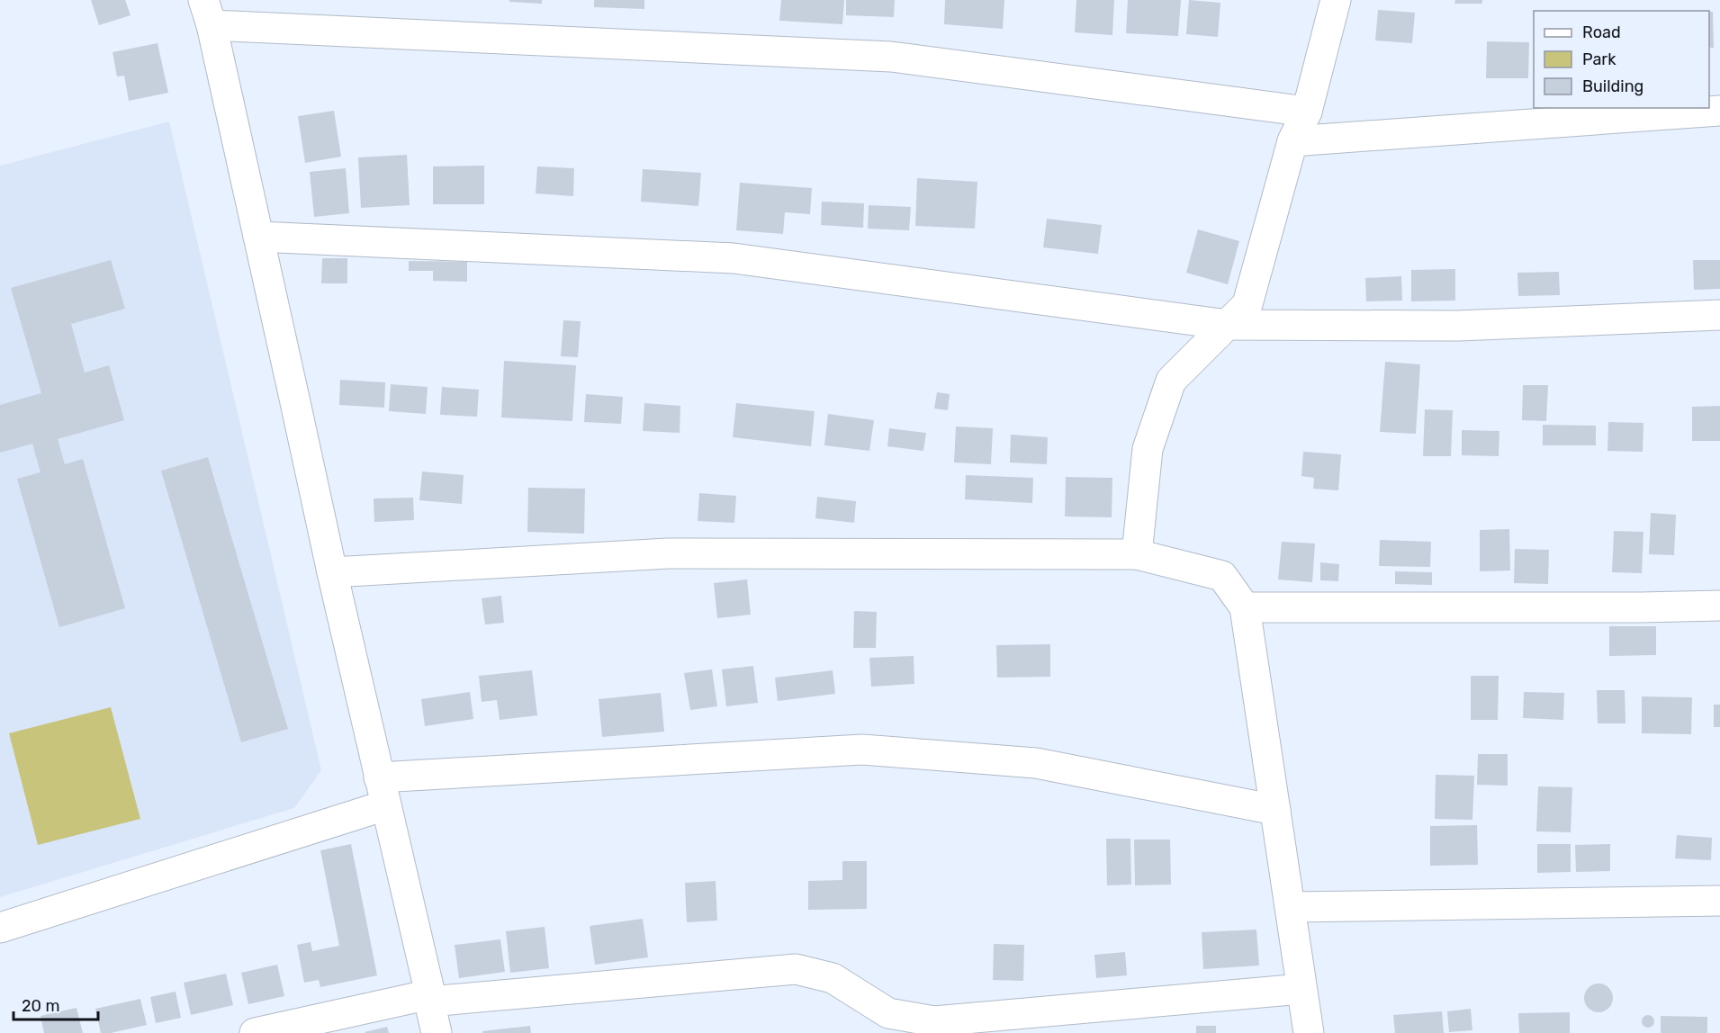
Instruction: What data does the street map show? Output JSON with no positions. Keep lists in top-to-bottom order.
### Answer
{
  "legend": ["Road", "Park", "Building"],
  "scale_bar": "20 m"
}
